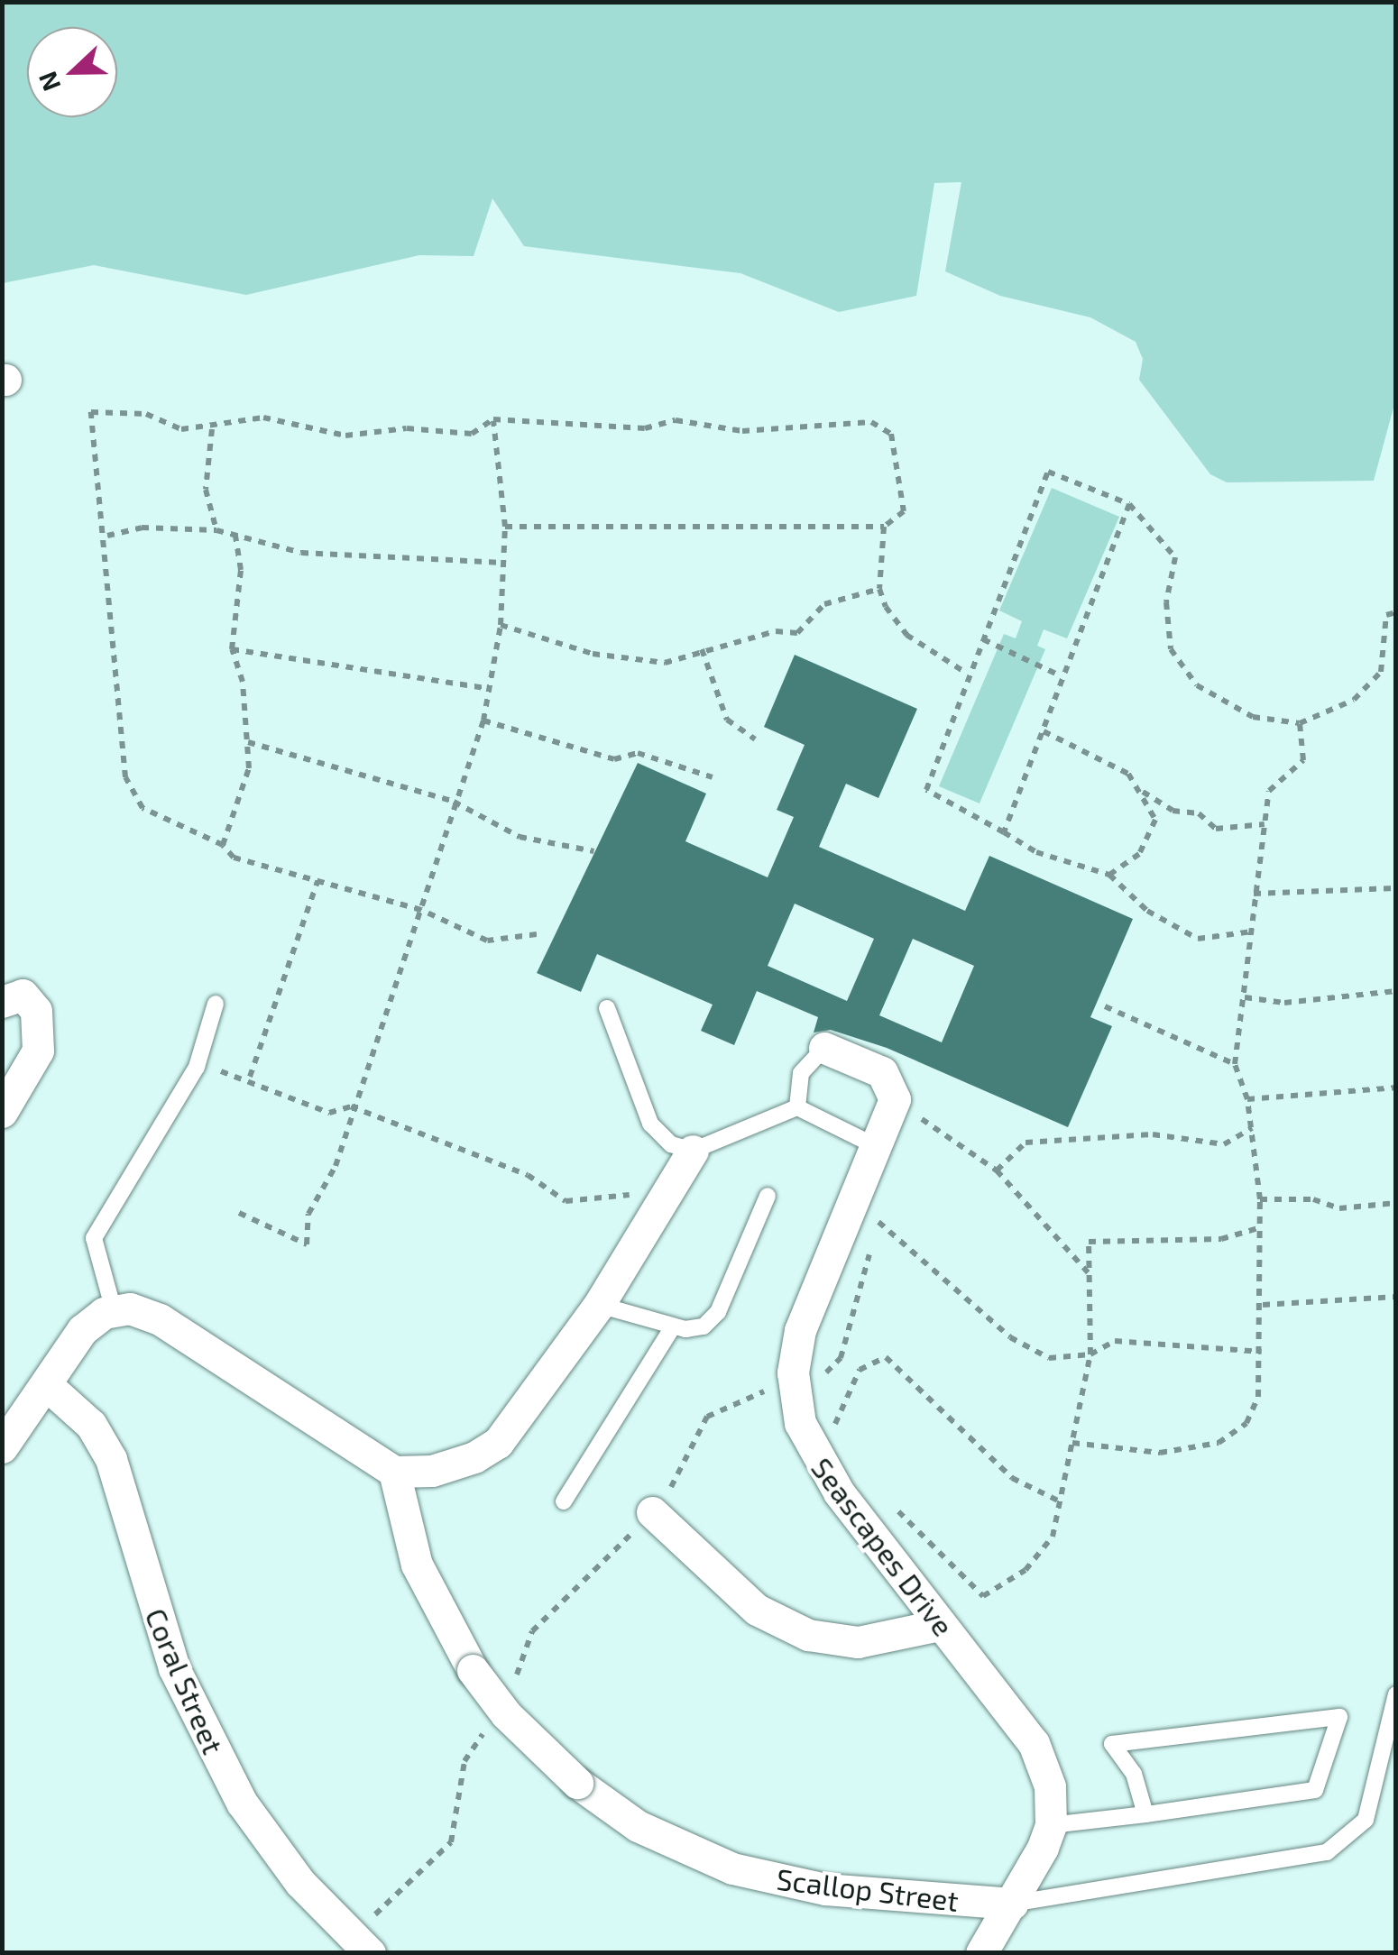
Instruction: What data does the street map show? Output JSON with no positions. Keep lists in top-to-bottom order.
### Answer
{
  "streets": {
    "street": ["Seascapes Drive", "Coral Street", "Scallop Street"]
  },
  "north": "left"
}
